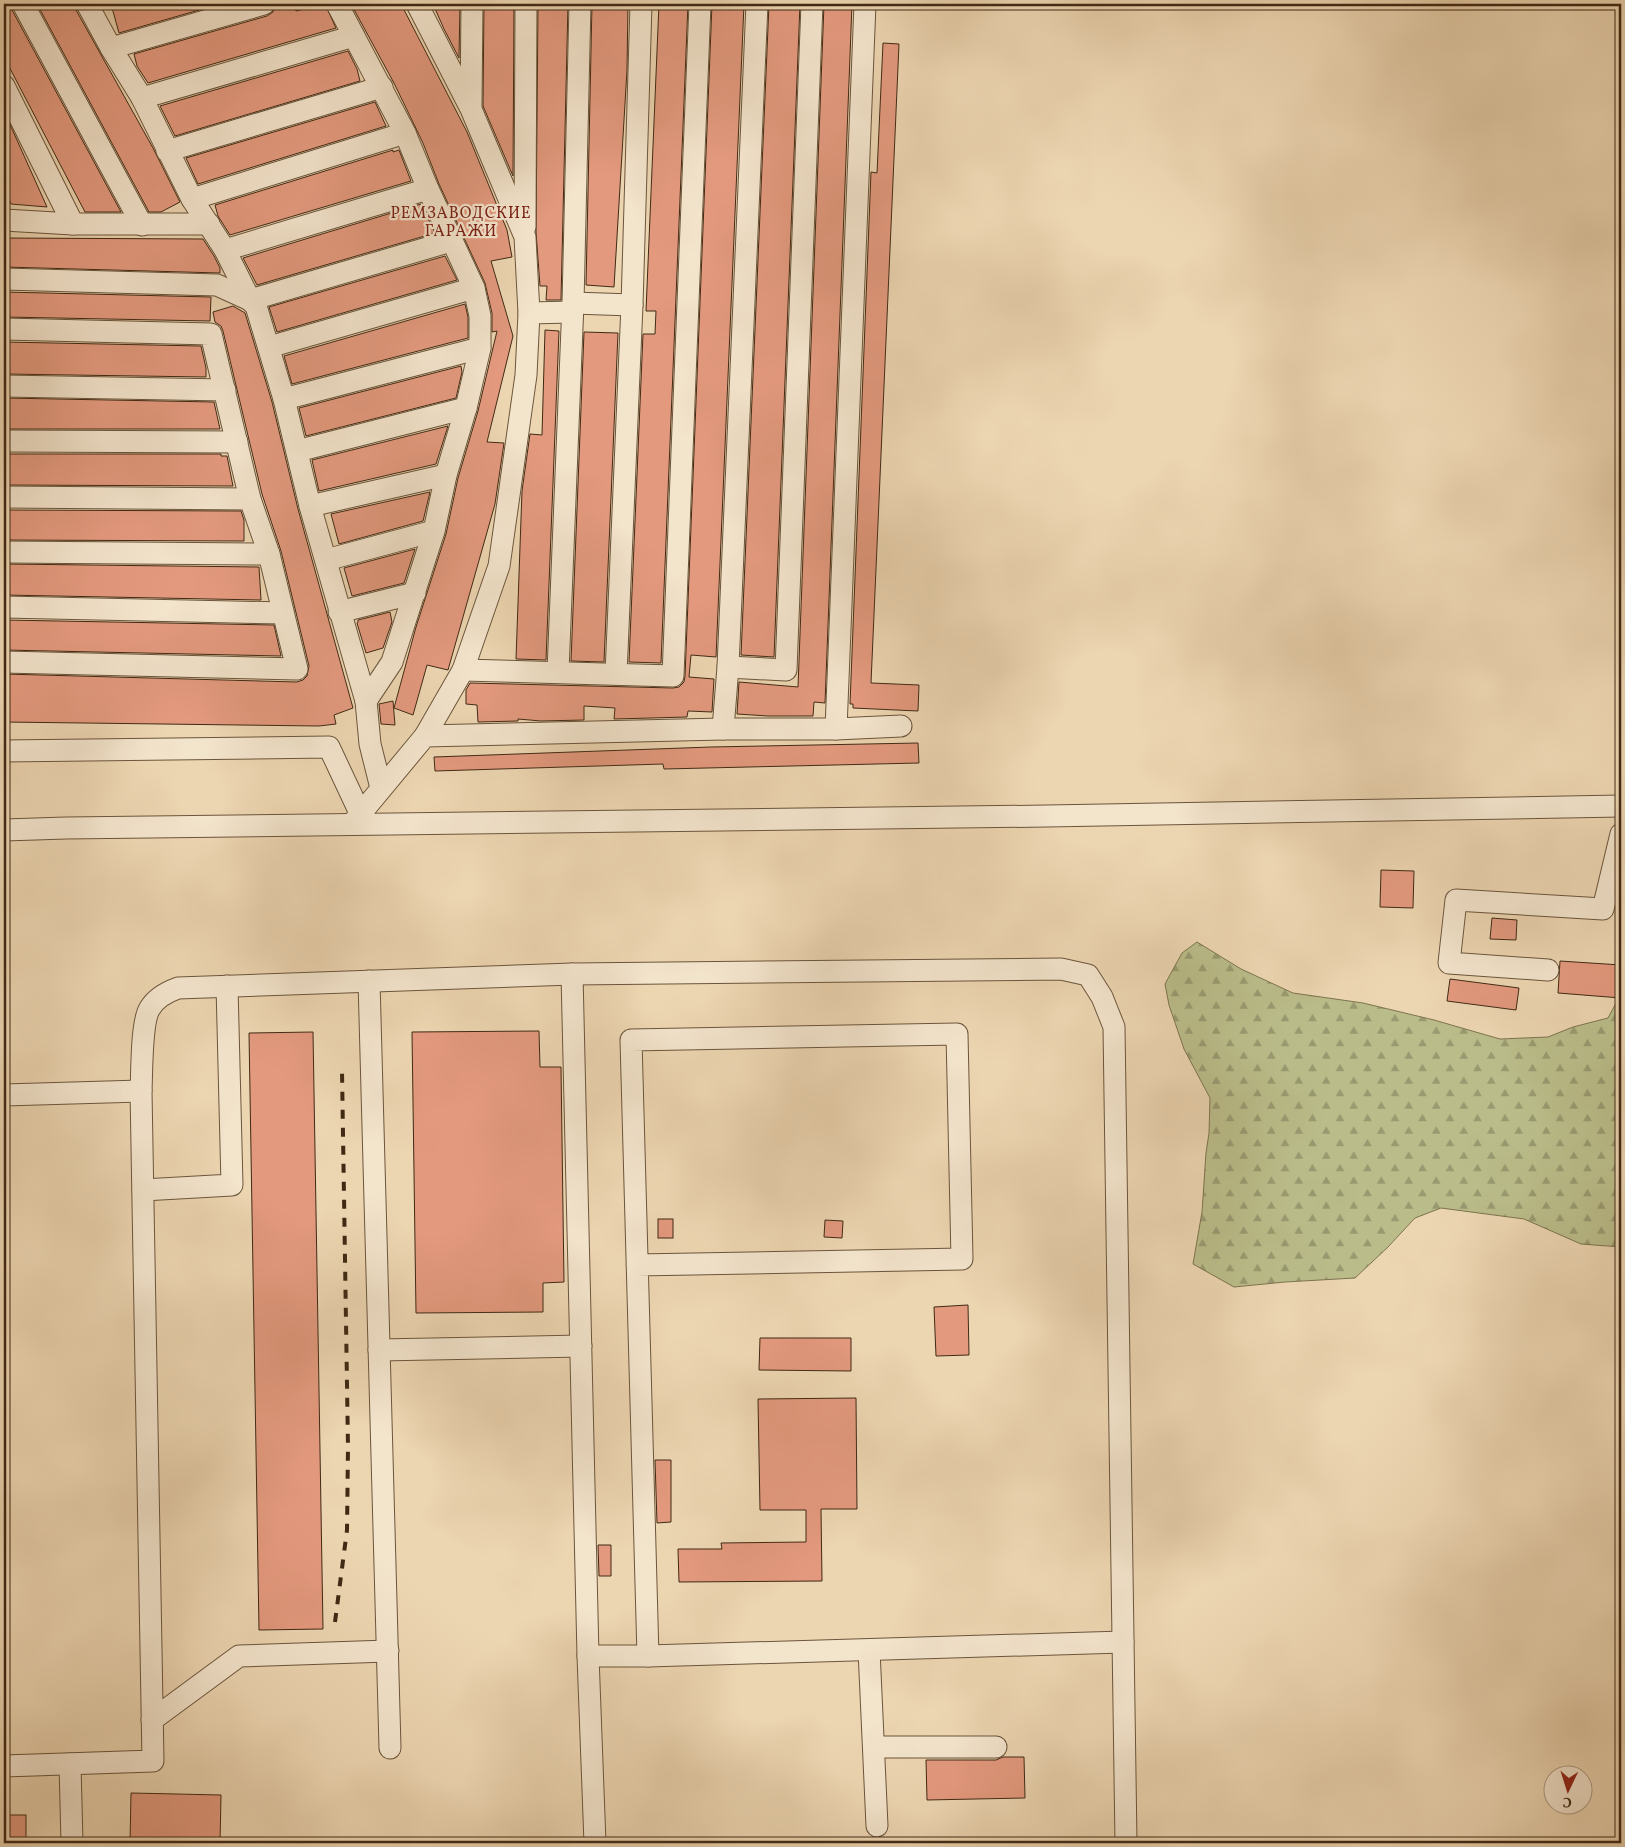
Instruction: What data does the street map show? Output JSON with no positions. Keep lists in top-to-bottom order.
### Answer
{
  "districts": ["РЕМЗАВОДСКИЕ ГАРАЖИ"],
  "north": "bottom"
}
